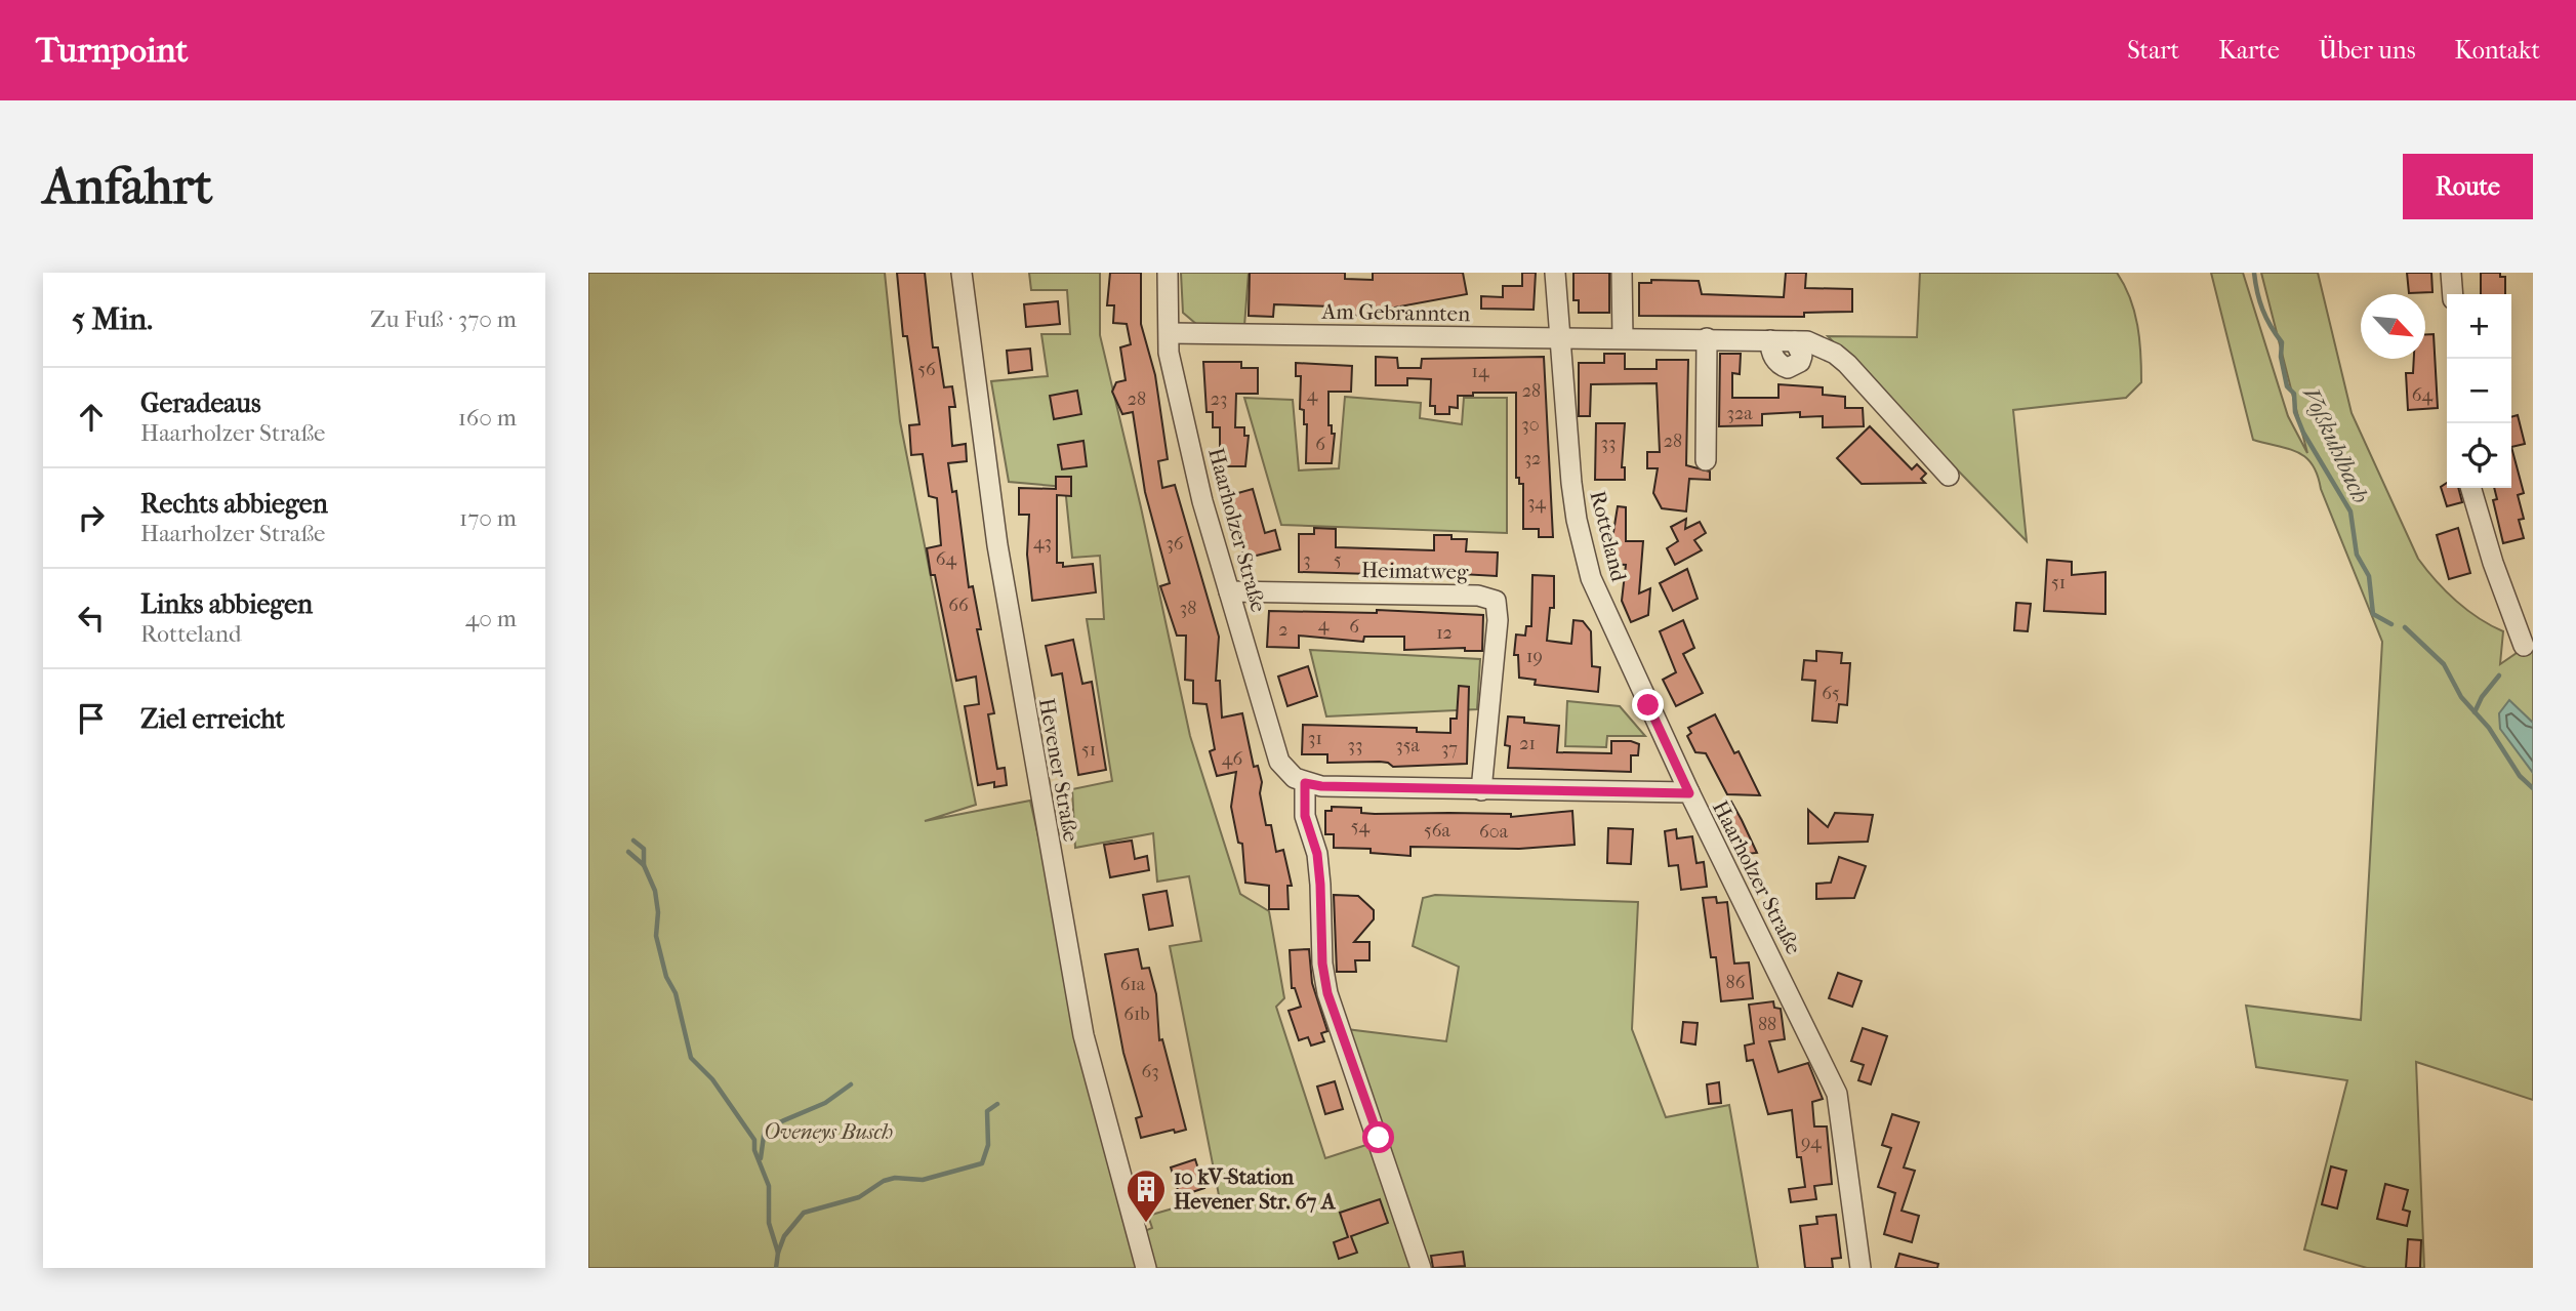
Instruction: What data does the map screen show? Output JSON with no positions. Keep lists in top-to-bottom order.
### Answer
{
  "streets": {
    "street": [
      "Am Gebrannten",
      "Haarholzer Straße",
      "Rotteland",
      "Heimatweg",
      "Hevener Straße"
    ]
  },
  "crossings": [
    ["Am Gebrannten", "Haarholzer Straße"],
    ["Am Gebrannten", "Rotteland"],
    ["Haarholzer Straße", "Rotteland"],
    ["Haarholzer Straße", "Heimatweg"]
  ],
  "water": ["Voßkuhlbach"],
  "parks": ["Oveneys Busch"],
  "places": {
    "building": ["10 kV-Station Hevener Str. 67 A"]
  },
  "house_numbers": [
    "56",
    "14",
    "28",
    "4",
    "64",
    "28",
    "23",
    "32a",
    "30",
    "28",
    "33",
    "6",
    "32",
    "34",
    "43",
    "36",
    "64",
    "3",
    "5",
    "51",
    "66",
    "38",
    "4",
    "6",
    "2",
    "12",
    "19",
    "65",
    "31",
    "21",
    "33",
    "35a",
    "37",
    "51",
    "46",
    "54",
    "56a",
    "60a",
    "86",
    "61a",
    "61b",
    "88",
    "63",
    "94"
  ],
  "north": "bottom right",
  "page": {
    "header": "Turnpoint",
    "nav": [
      "Start",
      "Karte",
      "Über uns",
      "Kontakt"
    ],
    "buttons": "Route",
    "title": "Anfahrt",
    "heading": ["5 Min.", "Zu Fuß · 370 m"],
    "map_buttons": ["+", "−"],
    "list": [
      ["Geradeaus", "Haarholzer Straße", "160 m"],
      ["Rechts abbiegen", "Haarholzer Straße", "170 m"],
      ["Links abbiegen", "Rotteland", "40 m"],
      "Ziel erreicht"
    ]
  }
}
